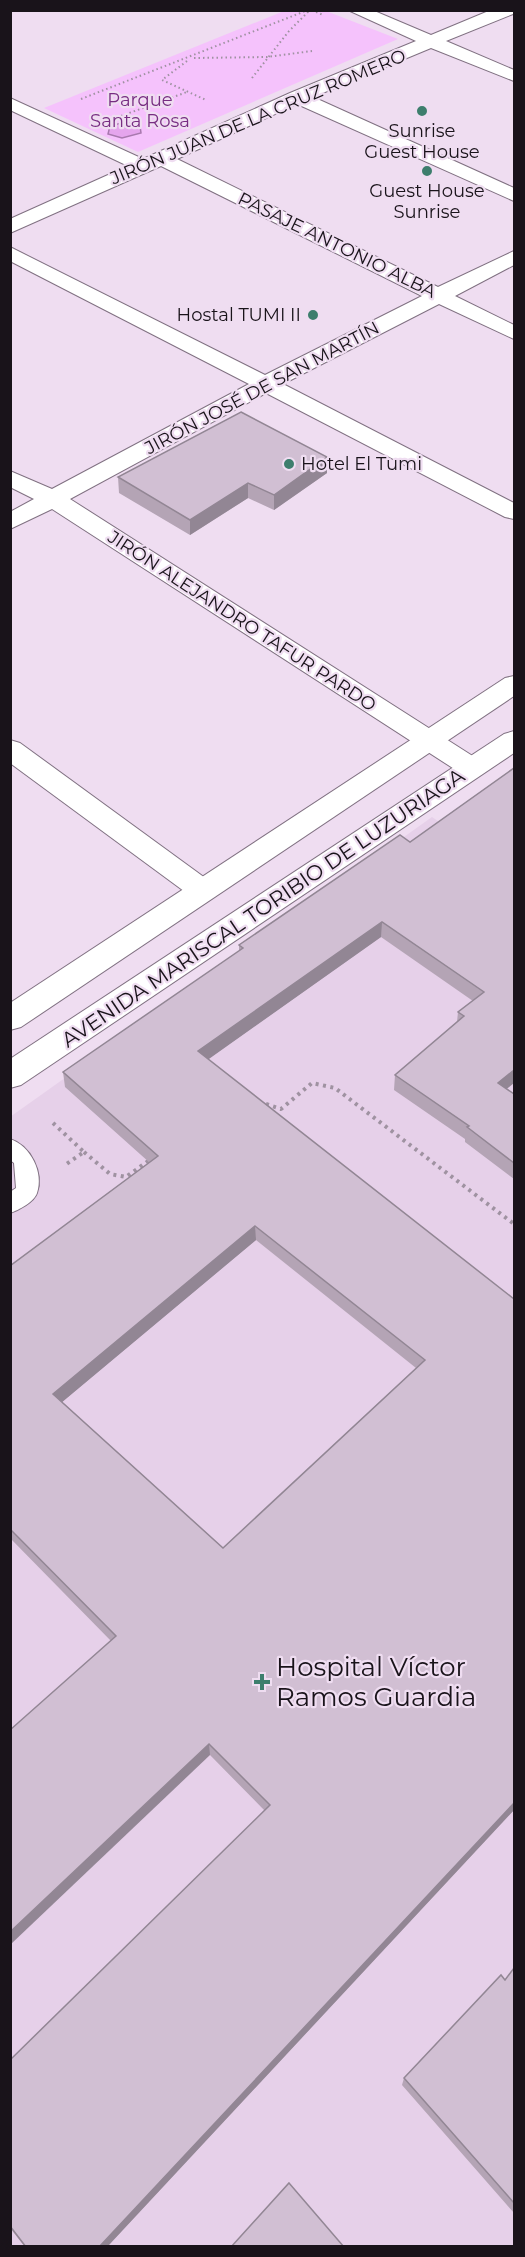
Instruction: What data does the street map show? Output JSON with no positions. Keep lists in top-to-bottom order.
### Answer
{
  "streets": {
    "street": [
      "JIRÓN JUAN DE LA CRUZ ROMERO",
      "PASAJE ANTONIO ALBA",
      "JIRÓN JOSÉ DE SAN MARTÍN",
      "JIRÓN ALEJANDRO TAFUR PARDO",
      "AVENIDA MARISCAL TORIBIO DE LUZURIAGA"
    ]
  },
  "crossings": [
    ["JIRÓN JUAN DE LA CRUZ ROMERO", "PASAJE ANTONIO ALBA"],
    ["PASAJE ANTONIO ALBA", "JIRÓN JOSÉ DE SAN MARTÍN"],
    ["JIRÓN JOSÉ DE SAN MARTÍN", "JIRÓN ALEJANDRO TAFUR PARDO"],
    ["JIRÓN ALEJANDRO TAFUR PARDO", "AVENIDA MARISCAL TORIBIO DE LUZURIAGA"]
  ],
  "parks": ["Parque Santa Rosa"],
  "places": {
    "other": [
      "Sunrise Guest House",
      "Guest House Sunrise",
      "Hostal TUMI II",
      "Hotel El Tumi"
    ],
    "health": ["Hospital Víctor Ramos Guardia"]
  }
}
